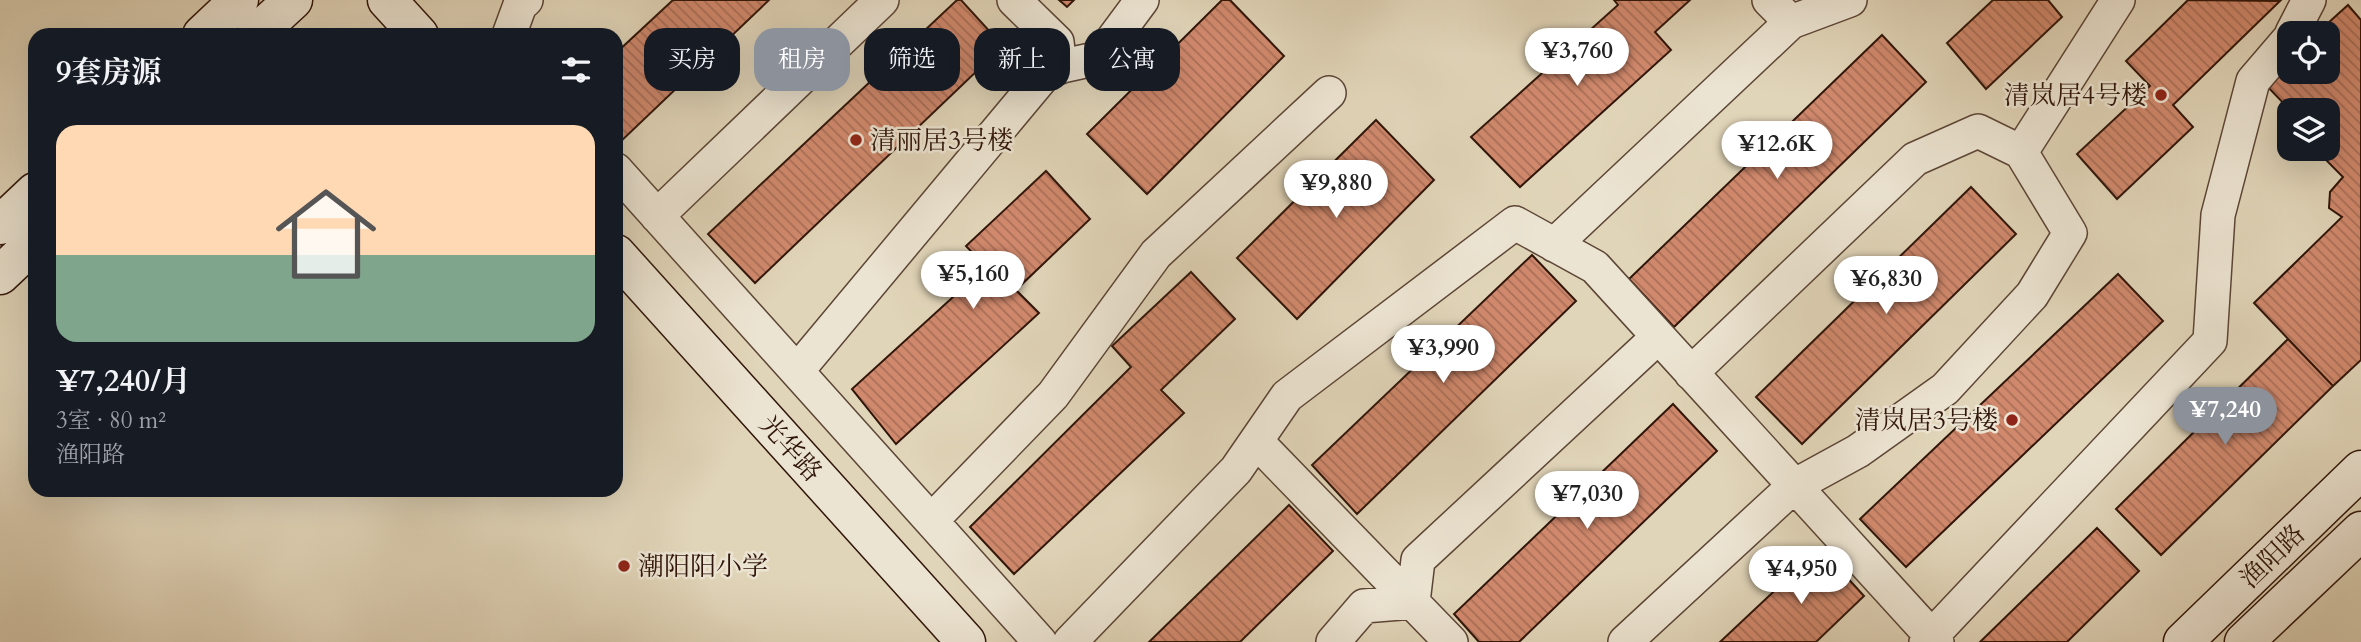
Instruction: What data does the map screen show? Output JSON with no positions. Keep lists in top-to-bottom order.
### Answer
{
  "streets": {
    "street": ["光华路", "渔阳路"]
  },
  "places": [
    "清岚居4号楼",
    "清丽居3号楼",
    "清岚居3号楼",
    "潮阳阳小学"
  ],
  "page": {
    "price": [
      "¥3,760",
      "¥12.6K",
      "¥9,880",
      "¥5,160",
      "¥6,830",
      "¥3,990",
      "¥7,240",
      "¥7,030",
      "¥4,950"
    ],
    "chip": [
      "买房",
      "租房",
      "筛选",
      "新上",
      "公寓"
    ],
    "heading": "9套房源",
    "list": [
      {
        "name": "¥7,240/月",
        "note": "3室 · 80 m² · 渔阳路"
      }
    ]
  }
}
